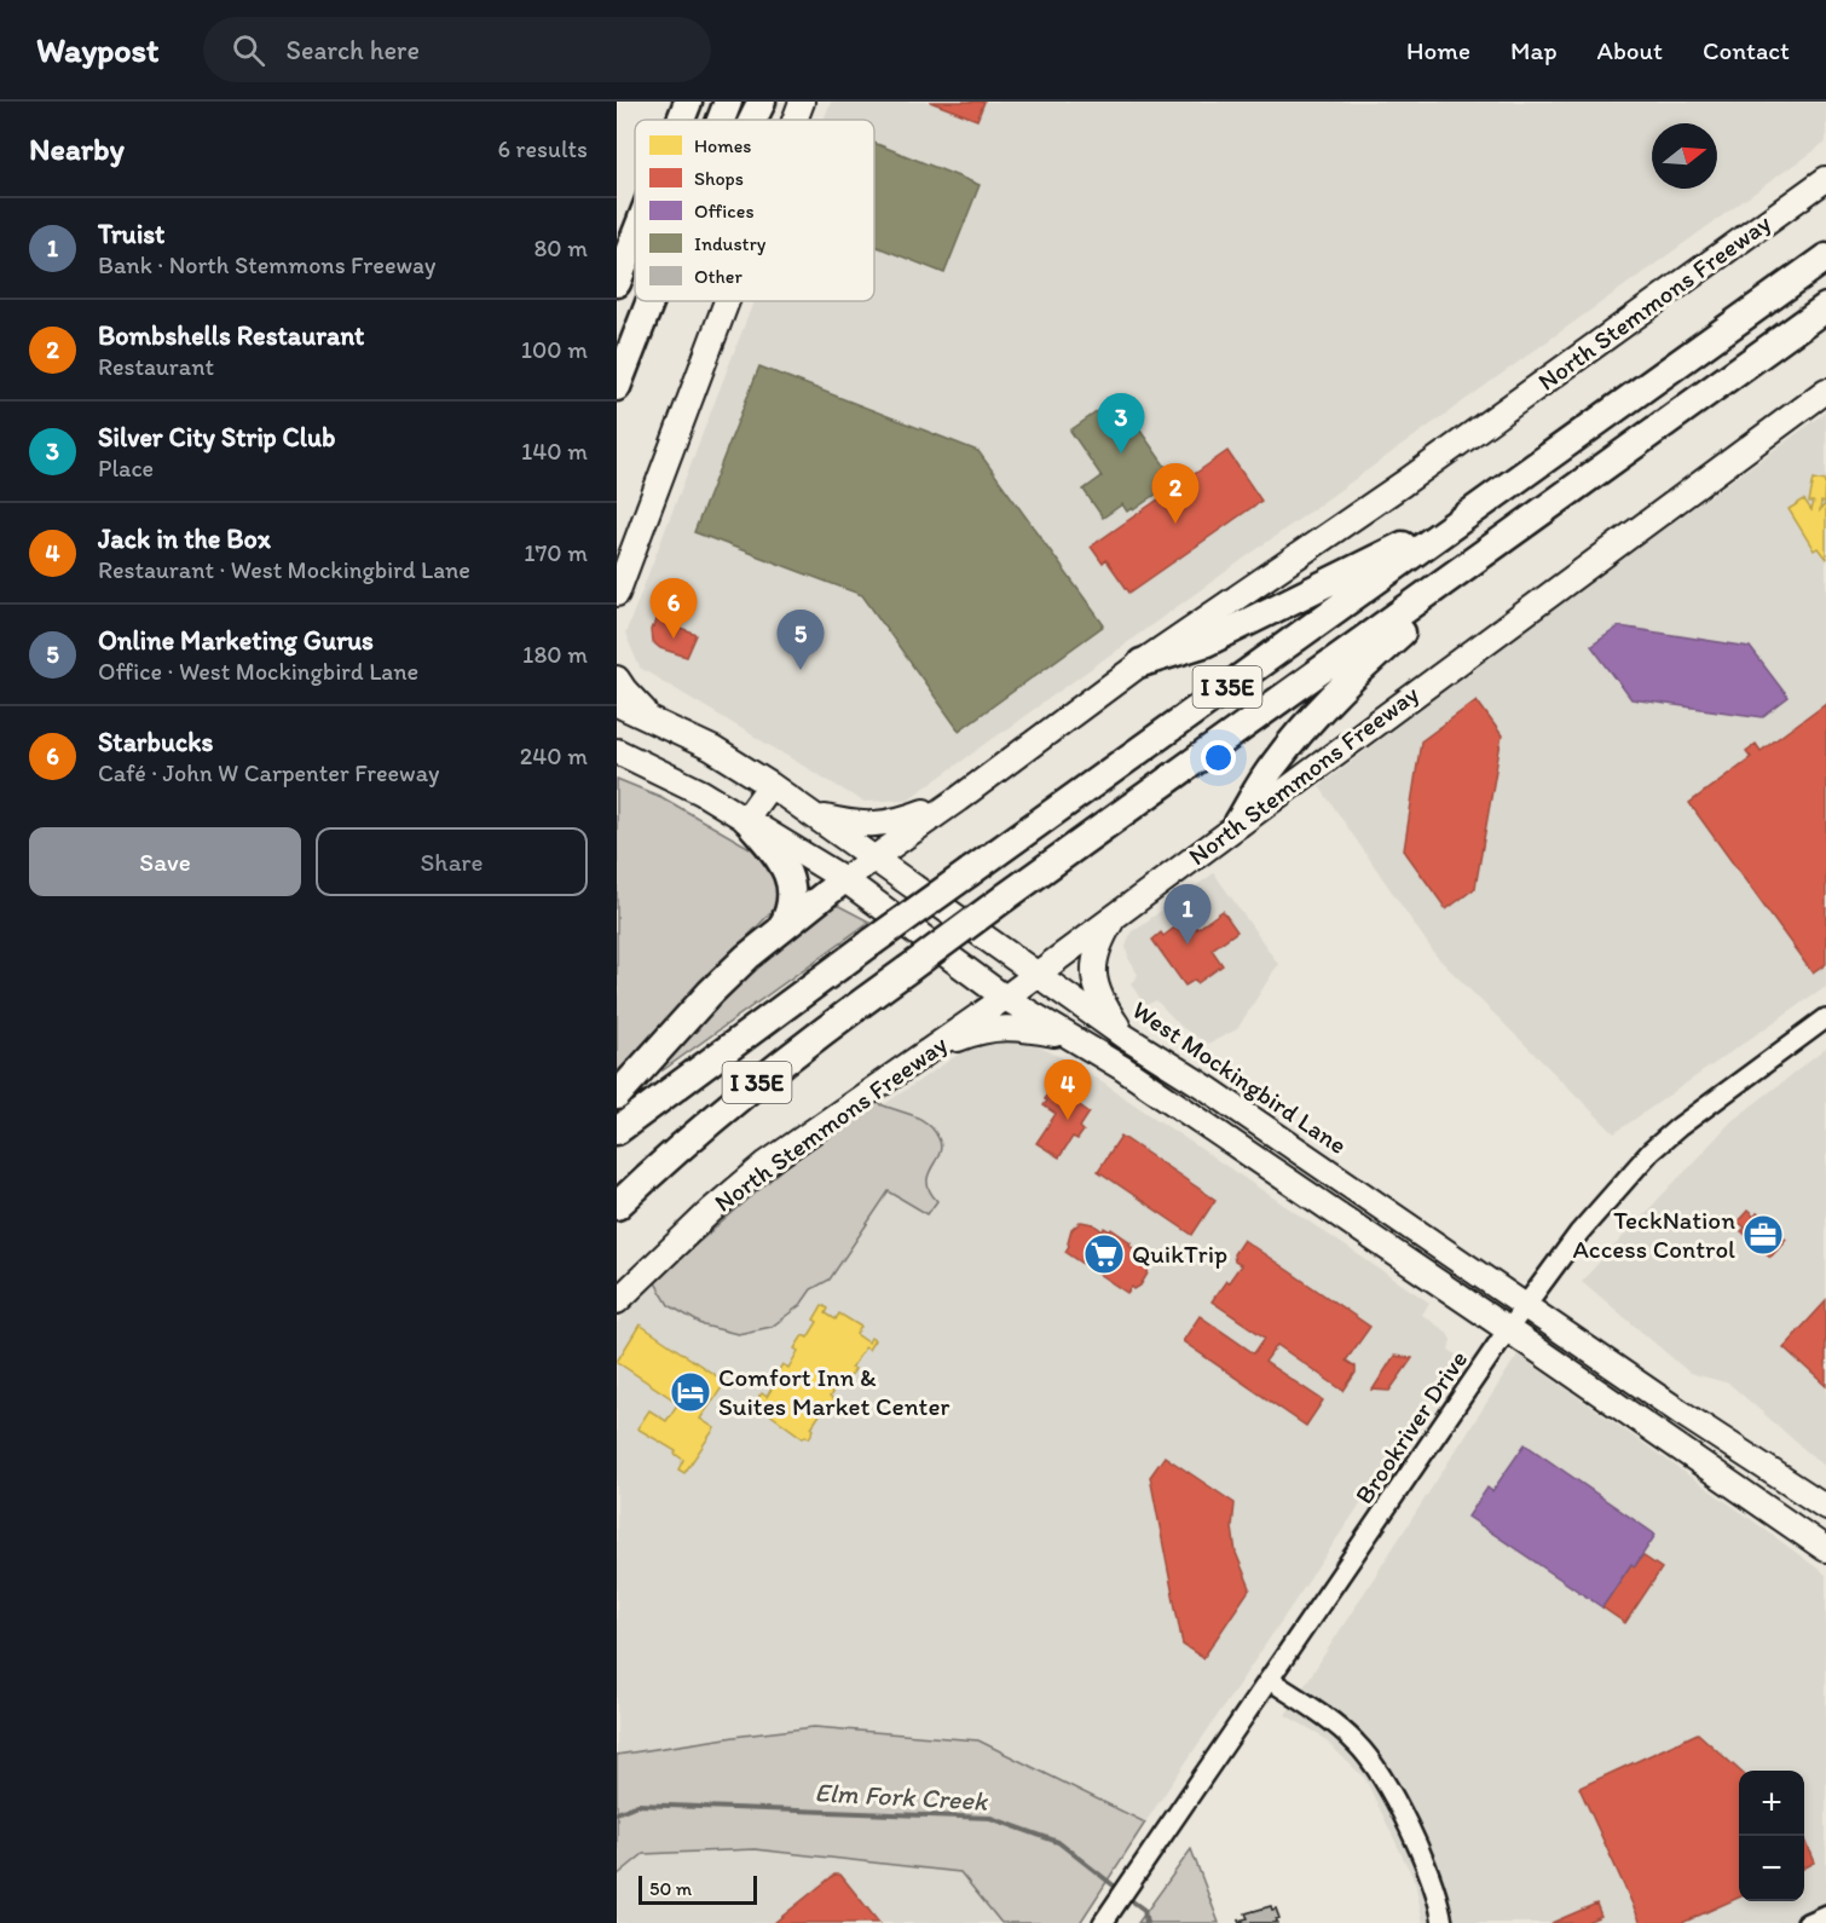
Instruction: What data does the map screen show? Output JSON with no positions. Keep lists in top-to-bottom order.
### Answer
{
  "streets": {
    "highway": ["I 35E"],
    "main road": ["North Stemmons Freeway", "West Mockingbird Lane"],
    "street": ["Brookriver Drive"]
  },
  "crossings": [
    ["North Stemmons Freeway", "West Mockingbird Lane"],
    ["West Mockingbird Lane", "Brookriver Drive"]
  ],
  "water": ["Elm Fork Creek"],
  "places": {
    "office": ["TeckNation Access Control"],
    "supermarket": ["QuikTrip"],
    "hotel": ["Comfort Inn & Suites Market Center"]
  },
  "legend": [
    "Homes",
    "Shops",
    "Offices",
    "Industry",
    "Other"
  ],
  "scale_bar": "50 m",
  "north": "right",
  "page": {
    "header": "Waypost",
    "search": "Search here",
    "nav": [
      "Home",
      "Map",
      "About",
      "Contact"
    ],
    "heading": ["Nearby", "6 results"],
    "list": [
      {
        "mark": "1",
        "name": "Truist",
        "note": "Bank · North Stemmons Freeway",
        "value": "80 m"
      },
      {
        "mark": "2",
        "name": "Bombshells Restaurant",
        "note": "Restaurant",
        "value": "100 m"
      },
      {
        "mark": "3",
        "name": "Silver City Strip Club",
        "note": "Place",
        "value": "140 m"
      },
      {
        "mark": "4",
        "name": "Jack in the Box",
        "note": "Restaurant · West Mockingbird Lane",
        "value": "170 m"
      },
      {
        "mark": "5",
        "name": "Online Marketing Gurus",
        "note": "Office · West Mockingbird Lane",
        "value": "180 m"
      },
      {
        "mark": "6",
        "name": "Starbucks",
        "note": "Café · John W Carpenter Freeway",
        "value": "240 m"
      }
    ],
    "pins": [
      "3",
      "2",
      "6",
      "5",
      "1",
      "4"
    ],
    "buttons": ["Save", "Share"],
    "map_buttons": ["+", "−"],
    "scale": "50 m"
  }
}
